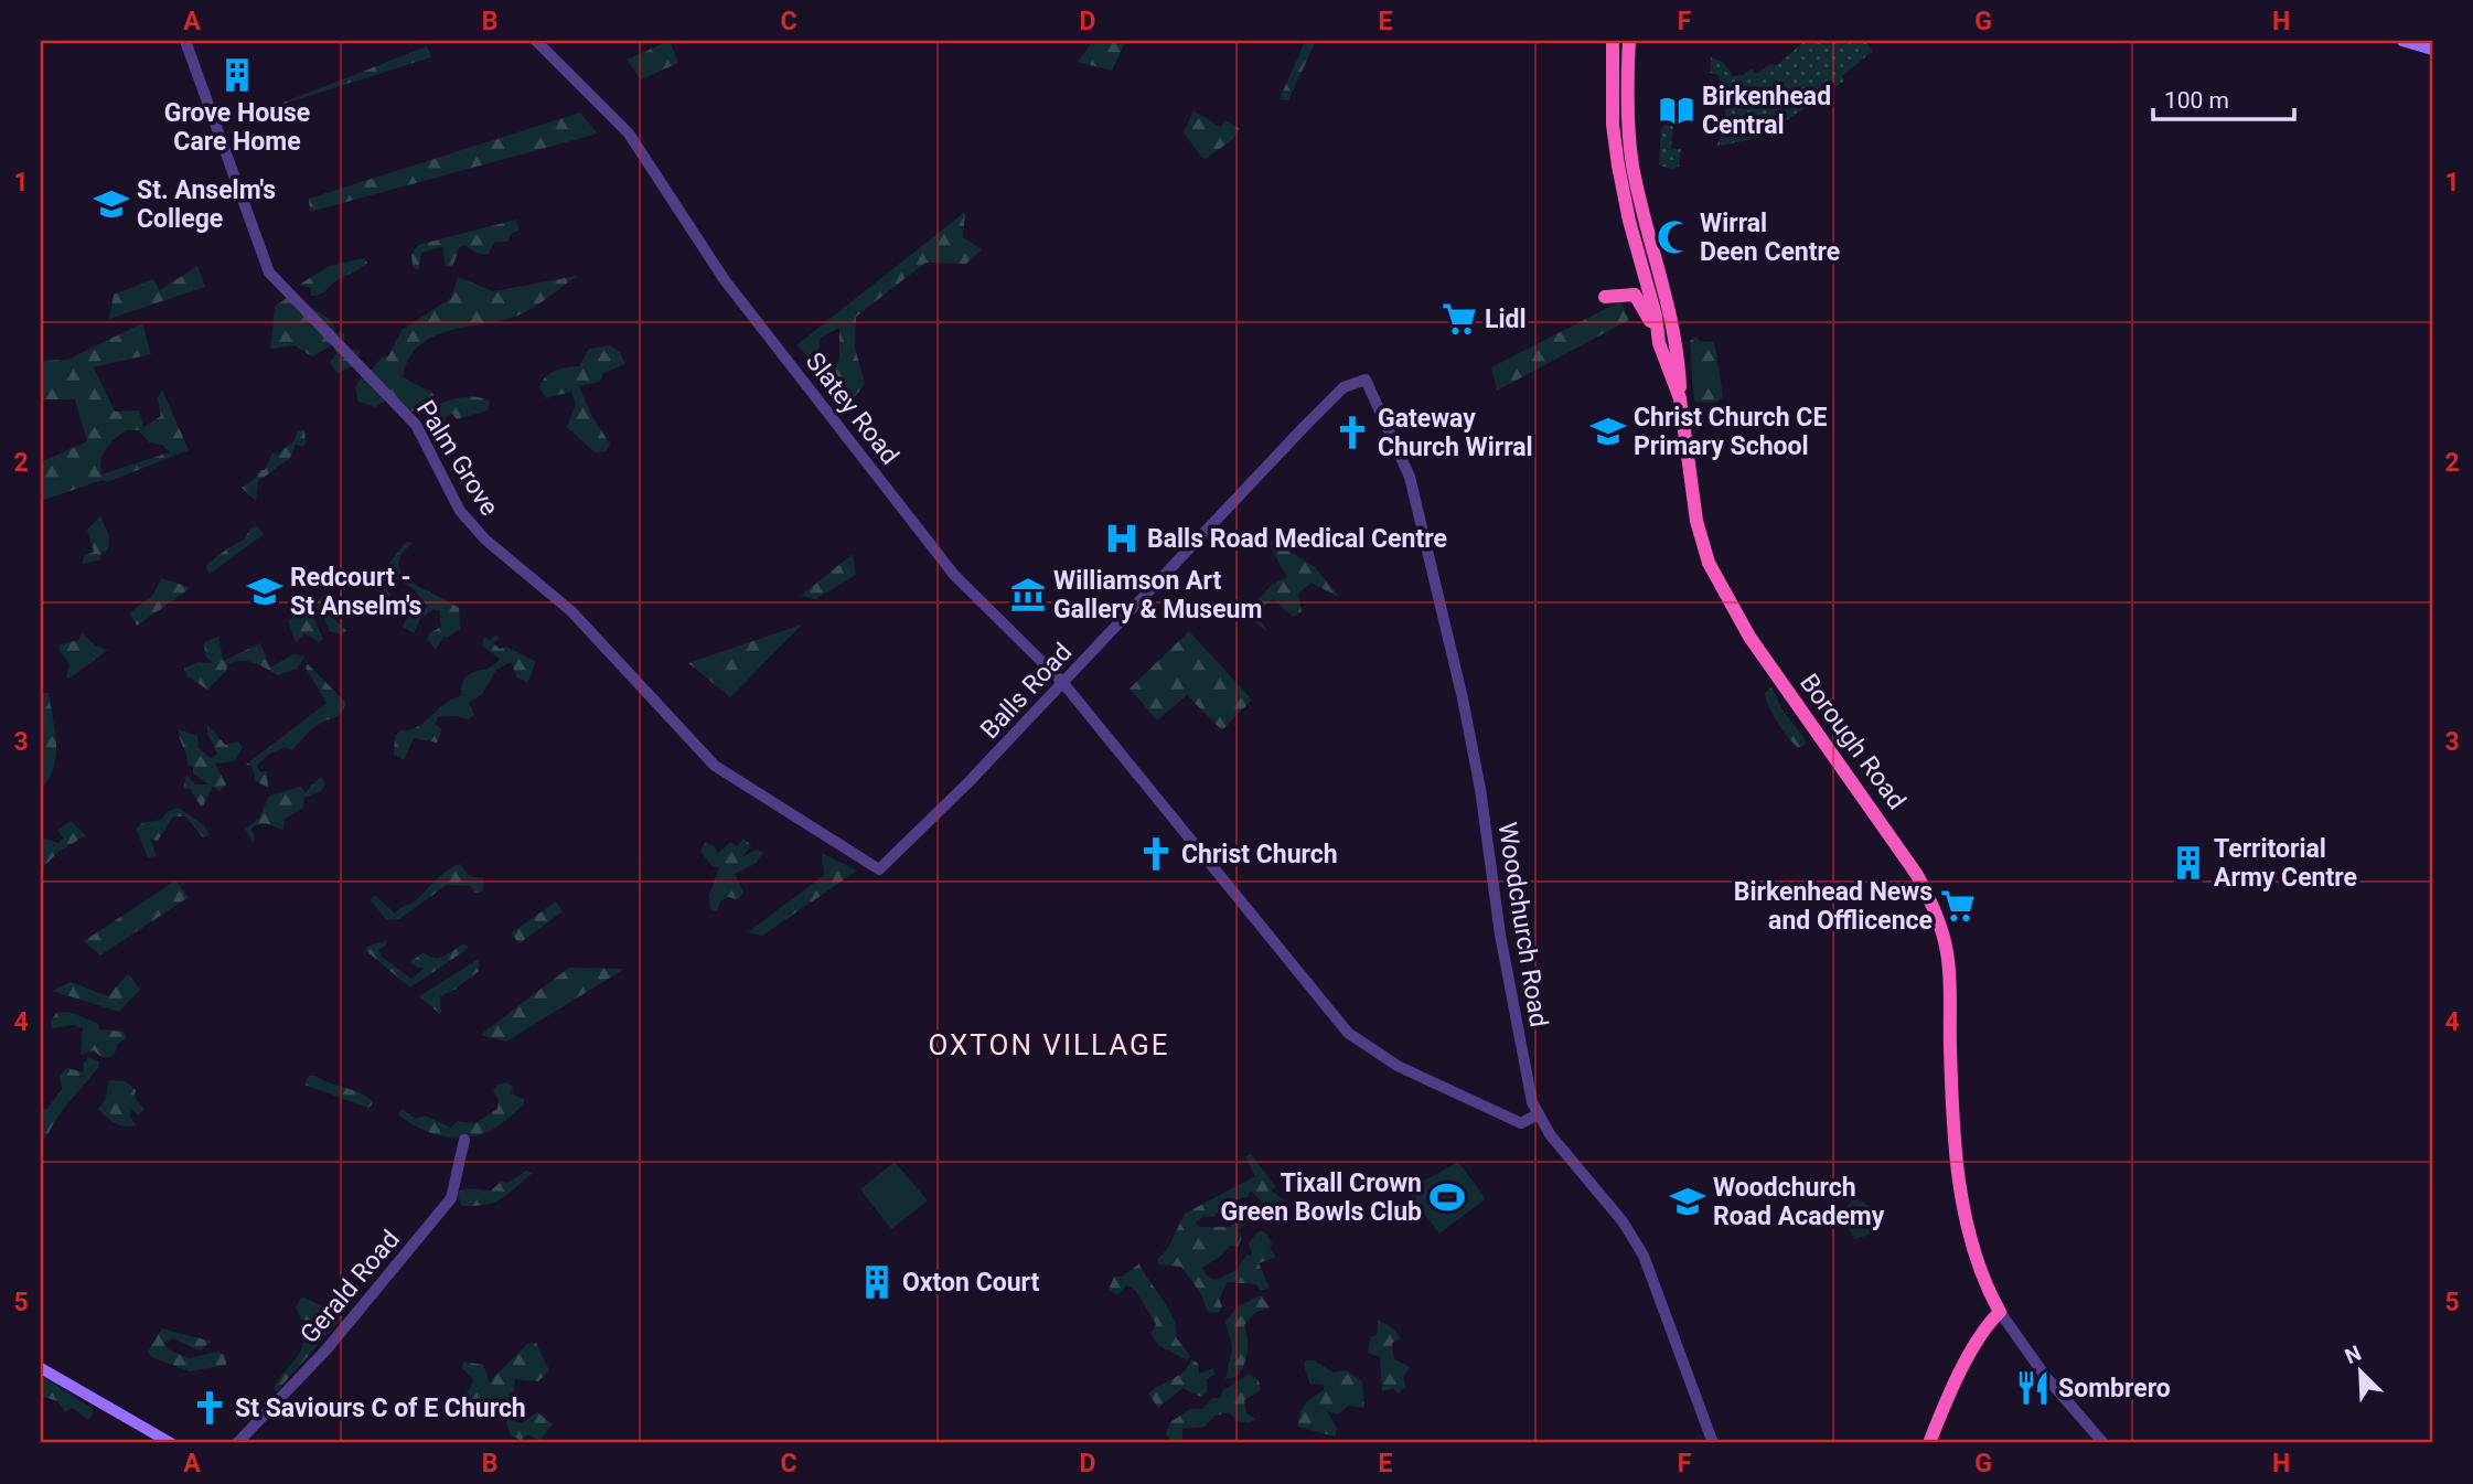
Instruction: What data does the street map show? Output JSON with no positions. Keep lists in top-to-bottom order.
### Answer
{
  "streets": {
    "highway": ["Borough Road"],
    "street": [
      "Slatey Road",
      "Palm Grove",
      "Balls Road",
      "Woodchurch Road",
      "Gerald Road"
    ]
  },
  "crossings": [
    ["Slatey Road", "Balls Road"],
    ["Slatey Road", "Woodchurch Road"],
    ["Palm Grove", "Balls Road"],
    ["Balls Road", "Woodchurch Road"]
  ],
  "districts": ["OXTON VILLAGE"],
  "places": {
    "building": ["Grove House Care Home", "Territorial Army Centre", "Oxton Court"],
    "library": ["Birkenhead Central"],
    "school or university": [
      "St. Anselm's College",
      "Christ Church CE Primary School",
      "Redcourt - St Anselm's",
      "Woodchurch Road Academy"
    ],
    "mosque": ["Wirral Deen Centre"],
    "supermarket": ["Lidl", "Birkenhead News and Offlicence"],
    "church": ["Gateway Church Wirral", "Christ Church", "St Saviours C of E Church"],
    "hospital": ["Balls Road Medical Centre"],
    "museum": ["Williamson Art Gallery & Museum"],
    "sports": ["Tixall Crown Green Bowls Club"],
    "restaurant": ["Sombrero"]
  },
  "scale_bar": "100 m",
  "north": "top left",
  "grid": {
    "columns": [
      "A",
      "B",
      "C",
      "D",
      "E",
      "F",
      "G",
      "H"
    ],
    "rows": [
      "1",
      "2",
      "3",
      "4",
      "5"
    ]
  }
}
